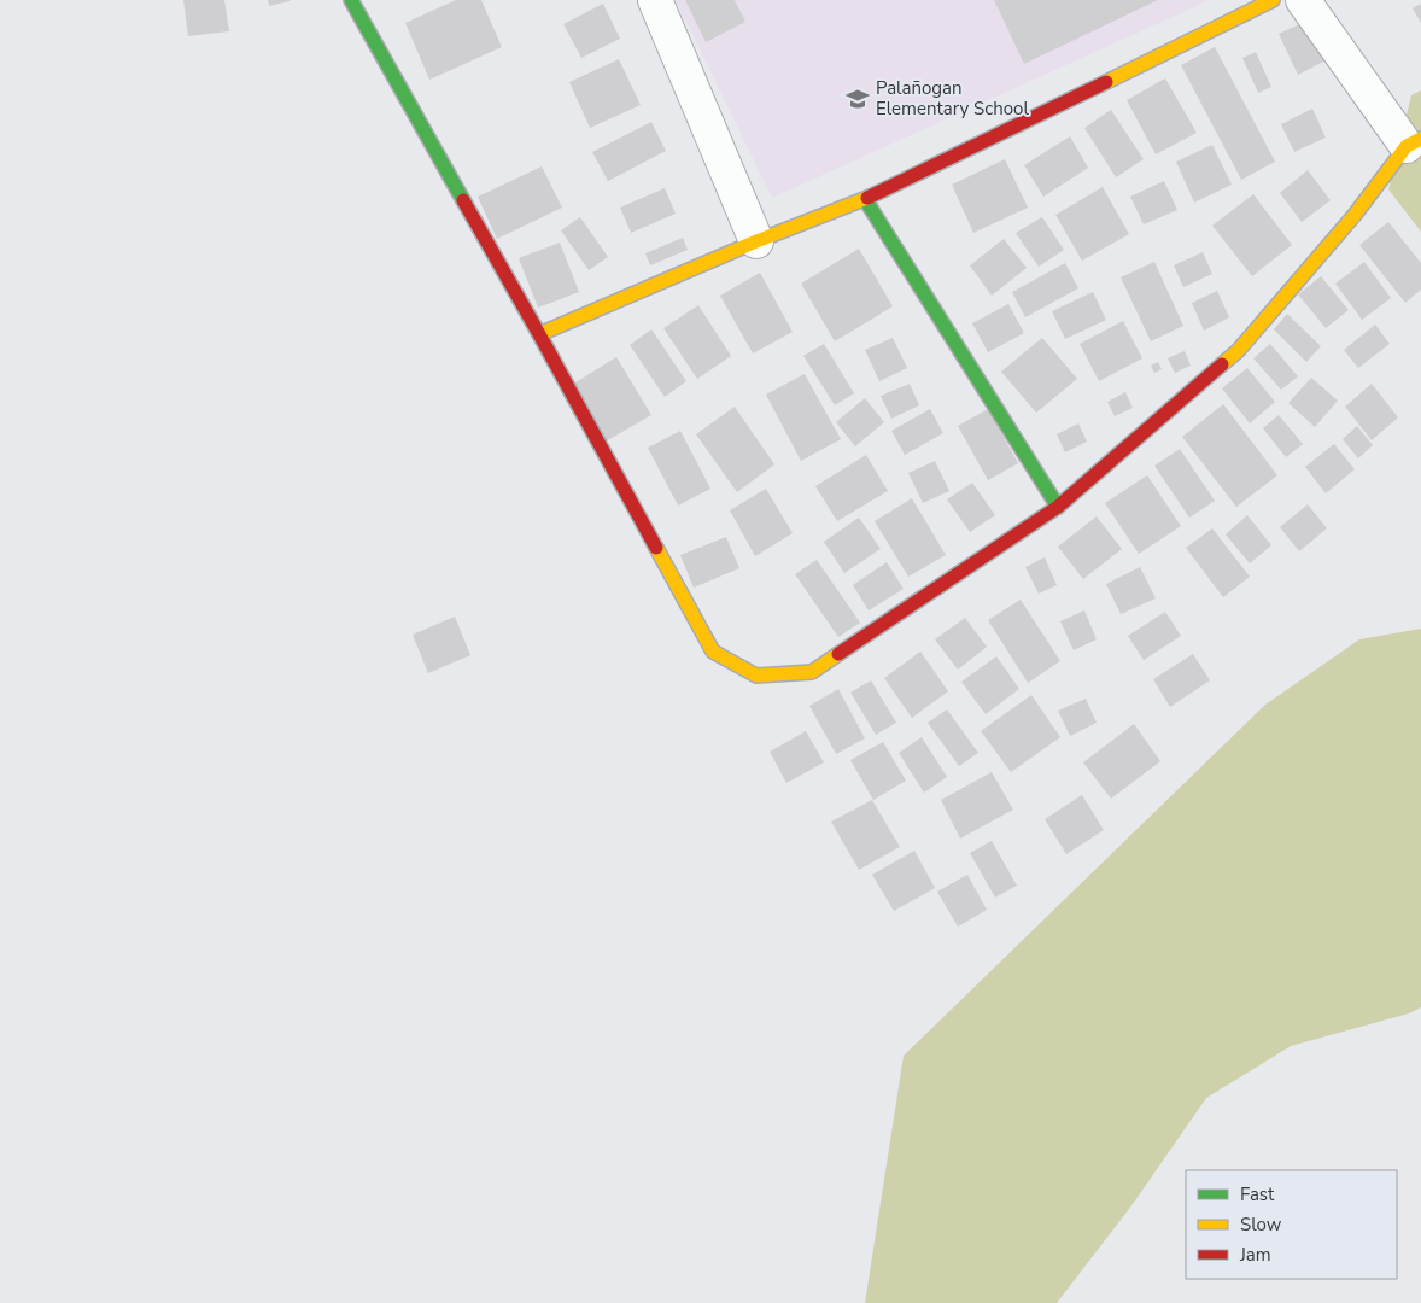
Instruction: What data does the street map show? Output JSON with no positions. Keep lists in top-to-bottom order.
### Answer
{
  "places": {
    "school or university": ["Palañogan Elementary School"]
  },
  "legend": ["Fast", "Slow", "Jam"]
}
